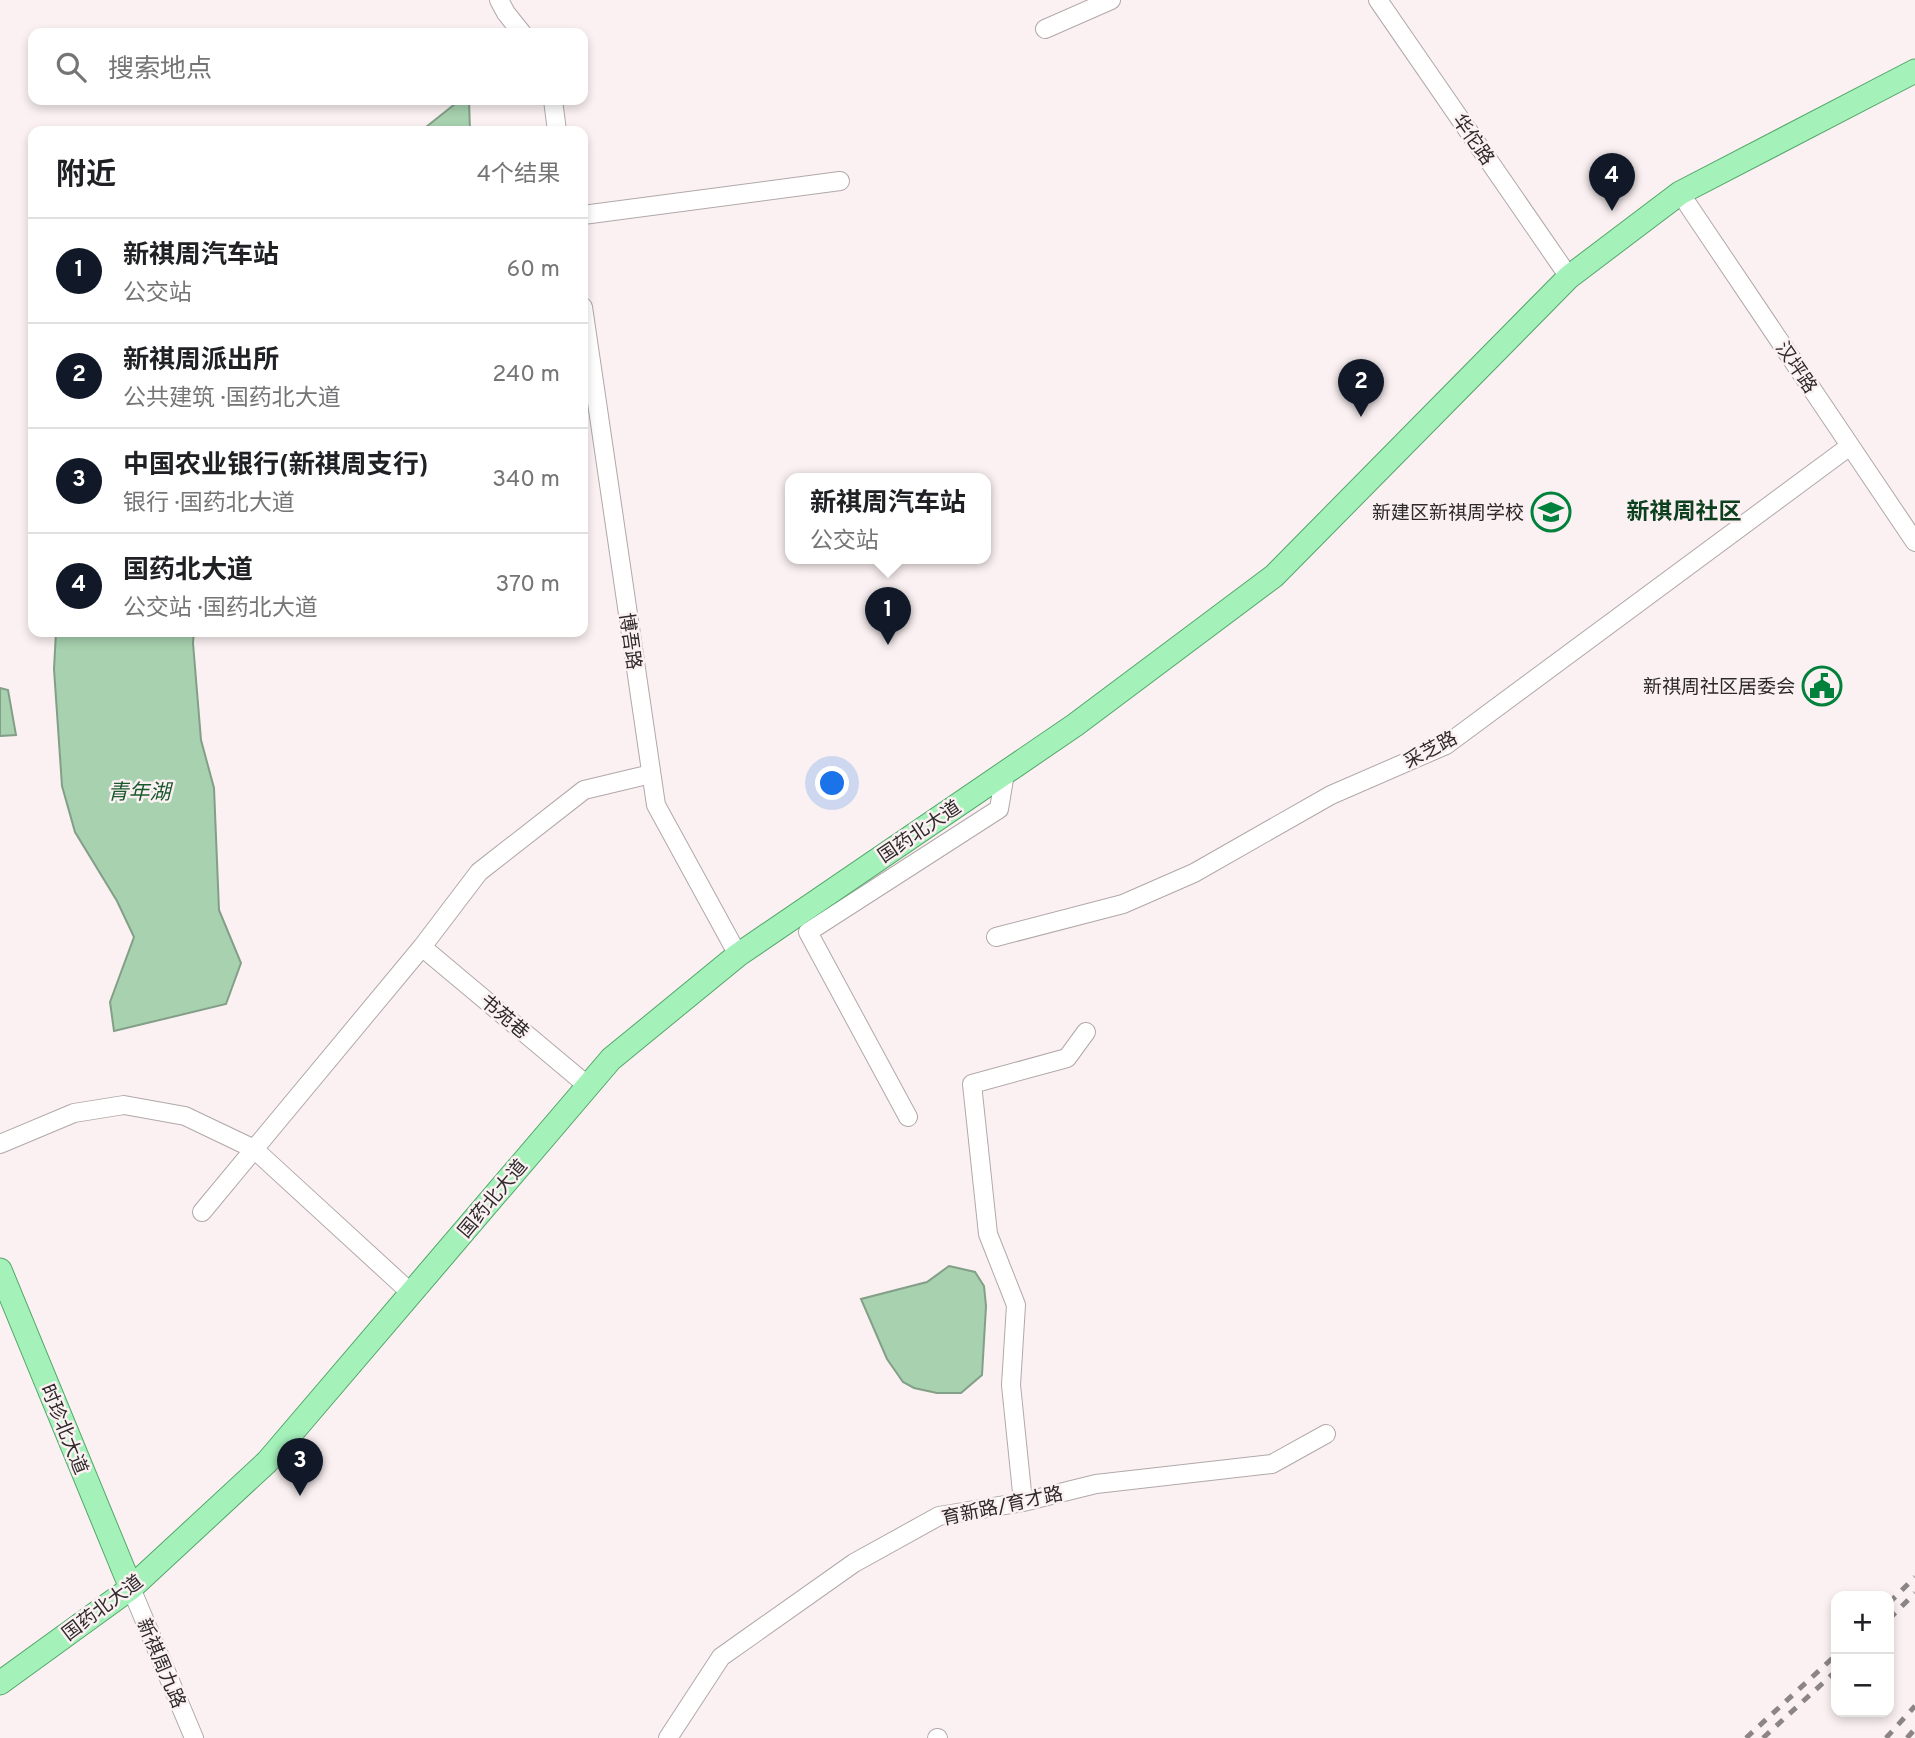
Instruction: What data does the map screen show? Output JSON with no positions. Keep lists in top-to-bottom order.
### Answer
{
  "streets": {
    "main road": ["国药北大道", "时珍北大道"],
    "street": [
      "华佗路",
      "汉坪路",
      "博吾路",
      "采芝路",
      "书苑巷",
      "育新路/育才路",
      "新祺周九路"
    ]
  },
  "crossings": [
    ["华佗路", "国药北大道"],
    ["汉坪路", "采芝路"],
    ["汉坪路", "国药北大道"],
    ["博吾路", "国药北大道"],
    ["国药北大道", "书苑巷"],
    ["国药北大道", "时珍北大道"],
    ["国药北大道", "新祺周九路"],
    ["时珍北大道", "新祺周九路"]
  ],
  "districts": ["新祺周社区"],
  "water": ["青年湖"],
  "places": {
    "school or university": ["新建区新祺周学校"],
    "public building": ["新祺周社区居委会"]
  },
  "page": {
    "search": "搜索地点",
    "heading": ["附近", "4个结果"],
    "pins": [
      "4",
      "2",
      "1",
      "3"
    ],
    "list": [
      {
        "mark": "1",
        "name": "新祺周汽车站",
        "note": "公交站",
        "value": "60 m"
      },
      {
        "mark": "2",
        "name": "新祺周派出所",
        "note": "公共建筑 · 国药北大道",
        "value": "240 m"
      },
      {
        "mark": "3",
        "name": "中国农业银行(新祺周支行)",
        "note": "银行 · 国药北大道",
        "value": "340 m"
      },
      {
        "mark": "4",
        "name": "国药北大道",
        "note": "公交站 · 国药北大道",
        "value": "370 m"
      }
    ],
    "popup": ["新祺周汽车站", "公交站"],
    "map_buttons": ["+", "−"]
  }
}
